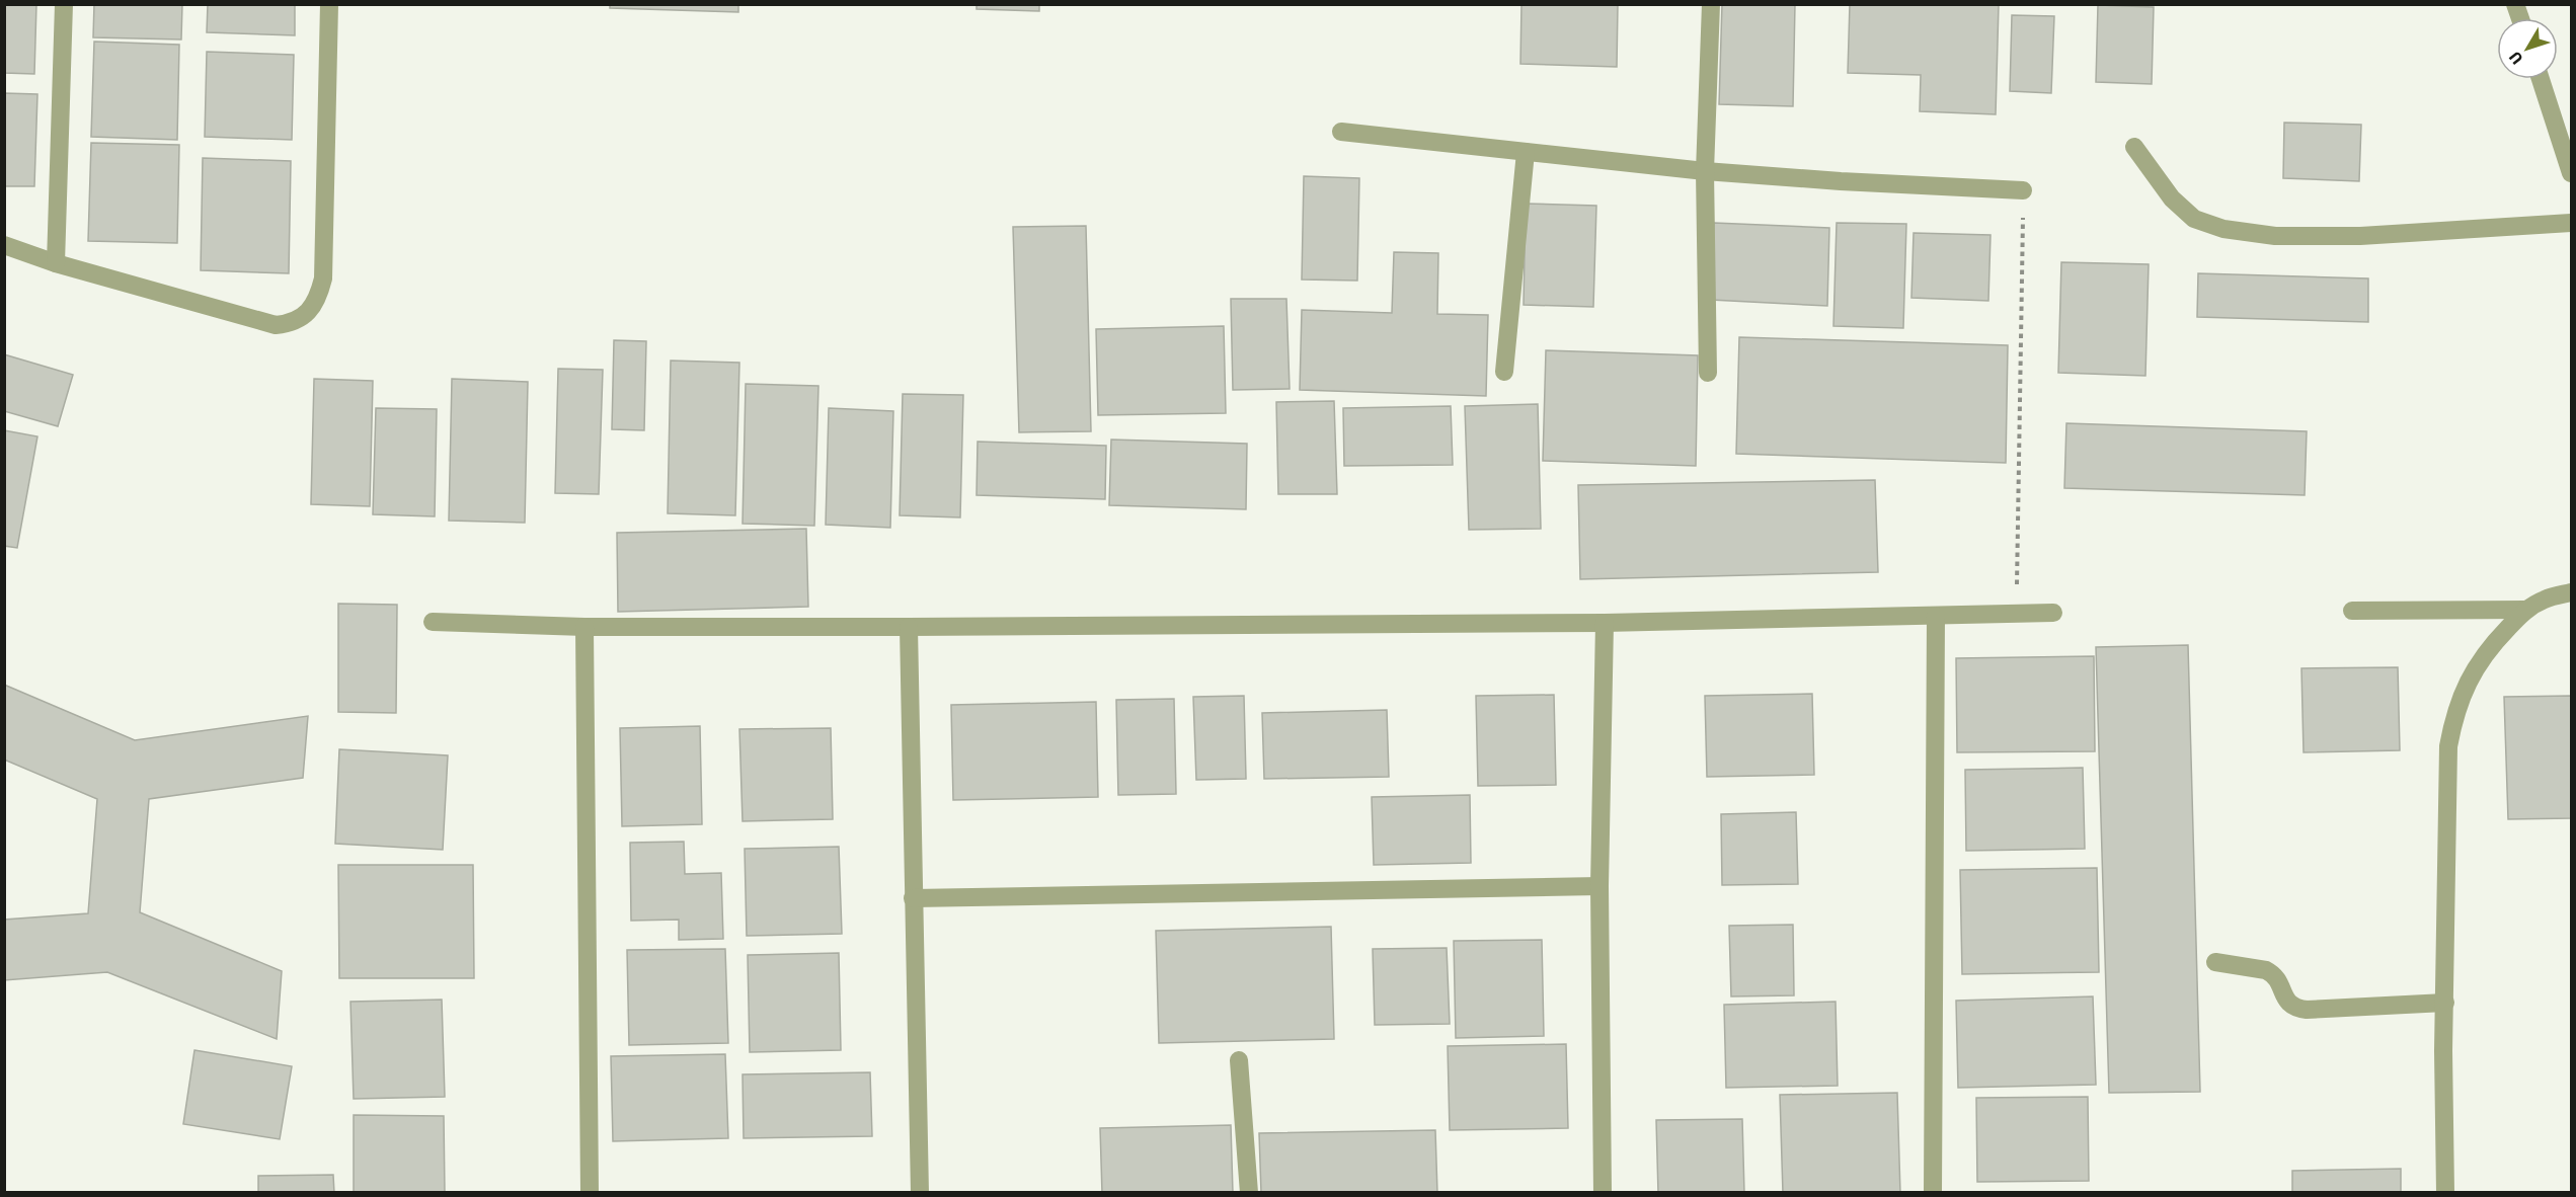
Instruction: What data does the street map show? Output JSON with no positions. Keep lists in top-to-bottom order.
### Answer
{
  "north": "bottom left"
}
